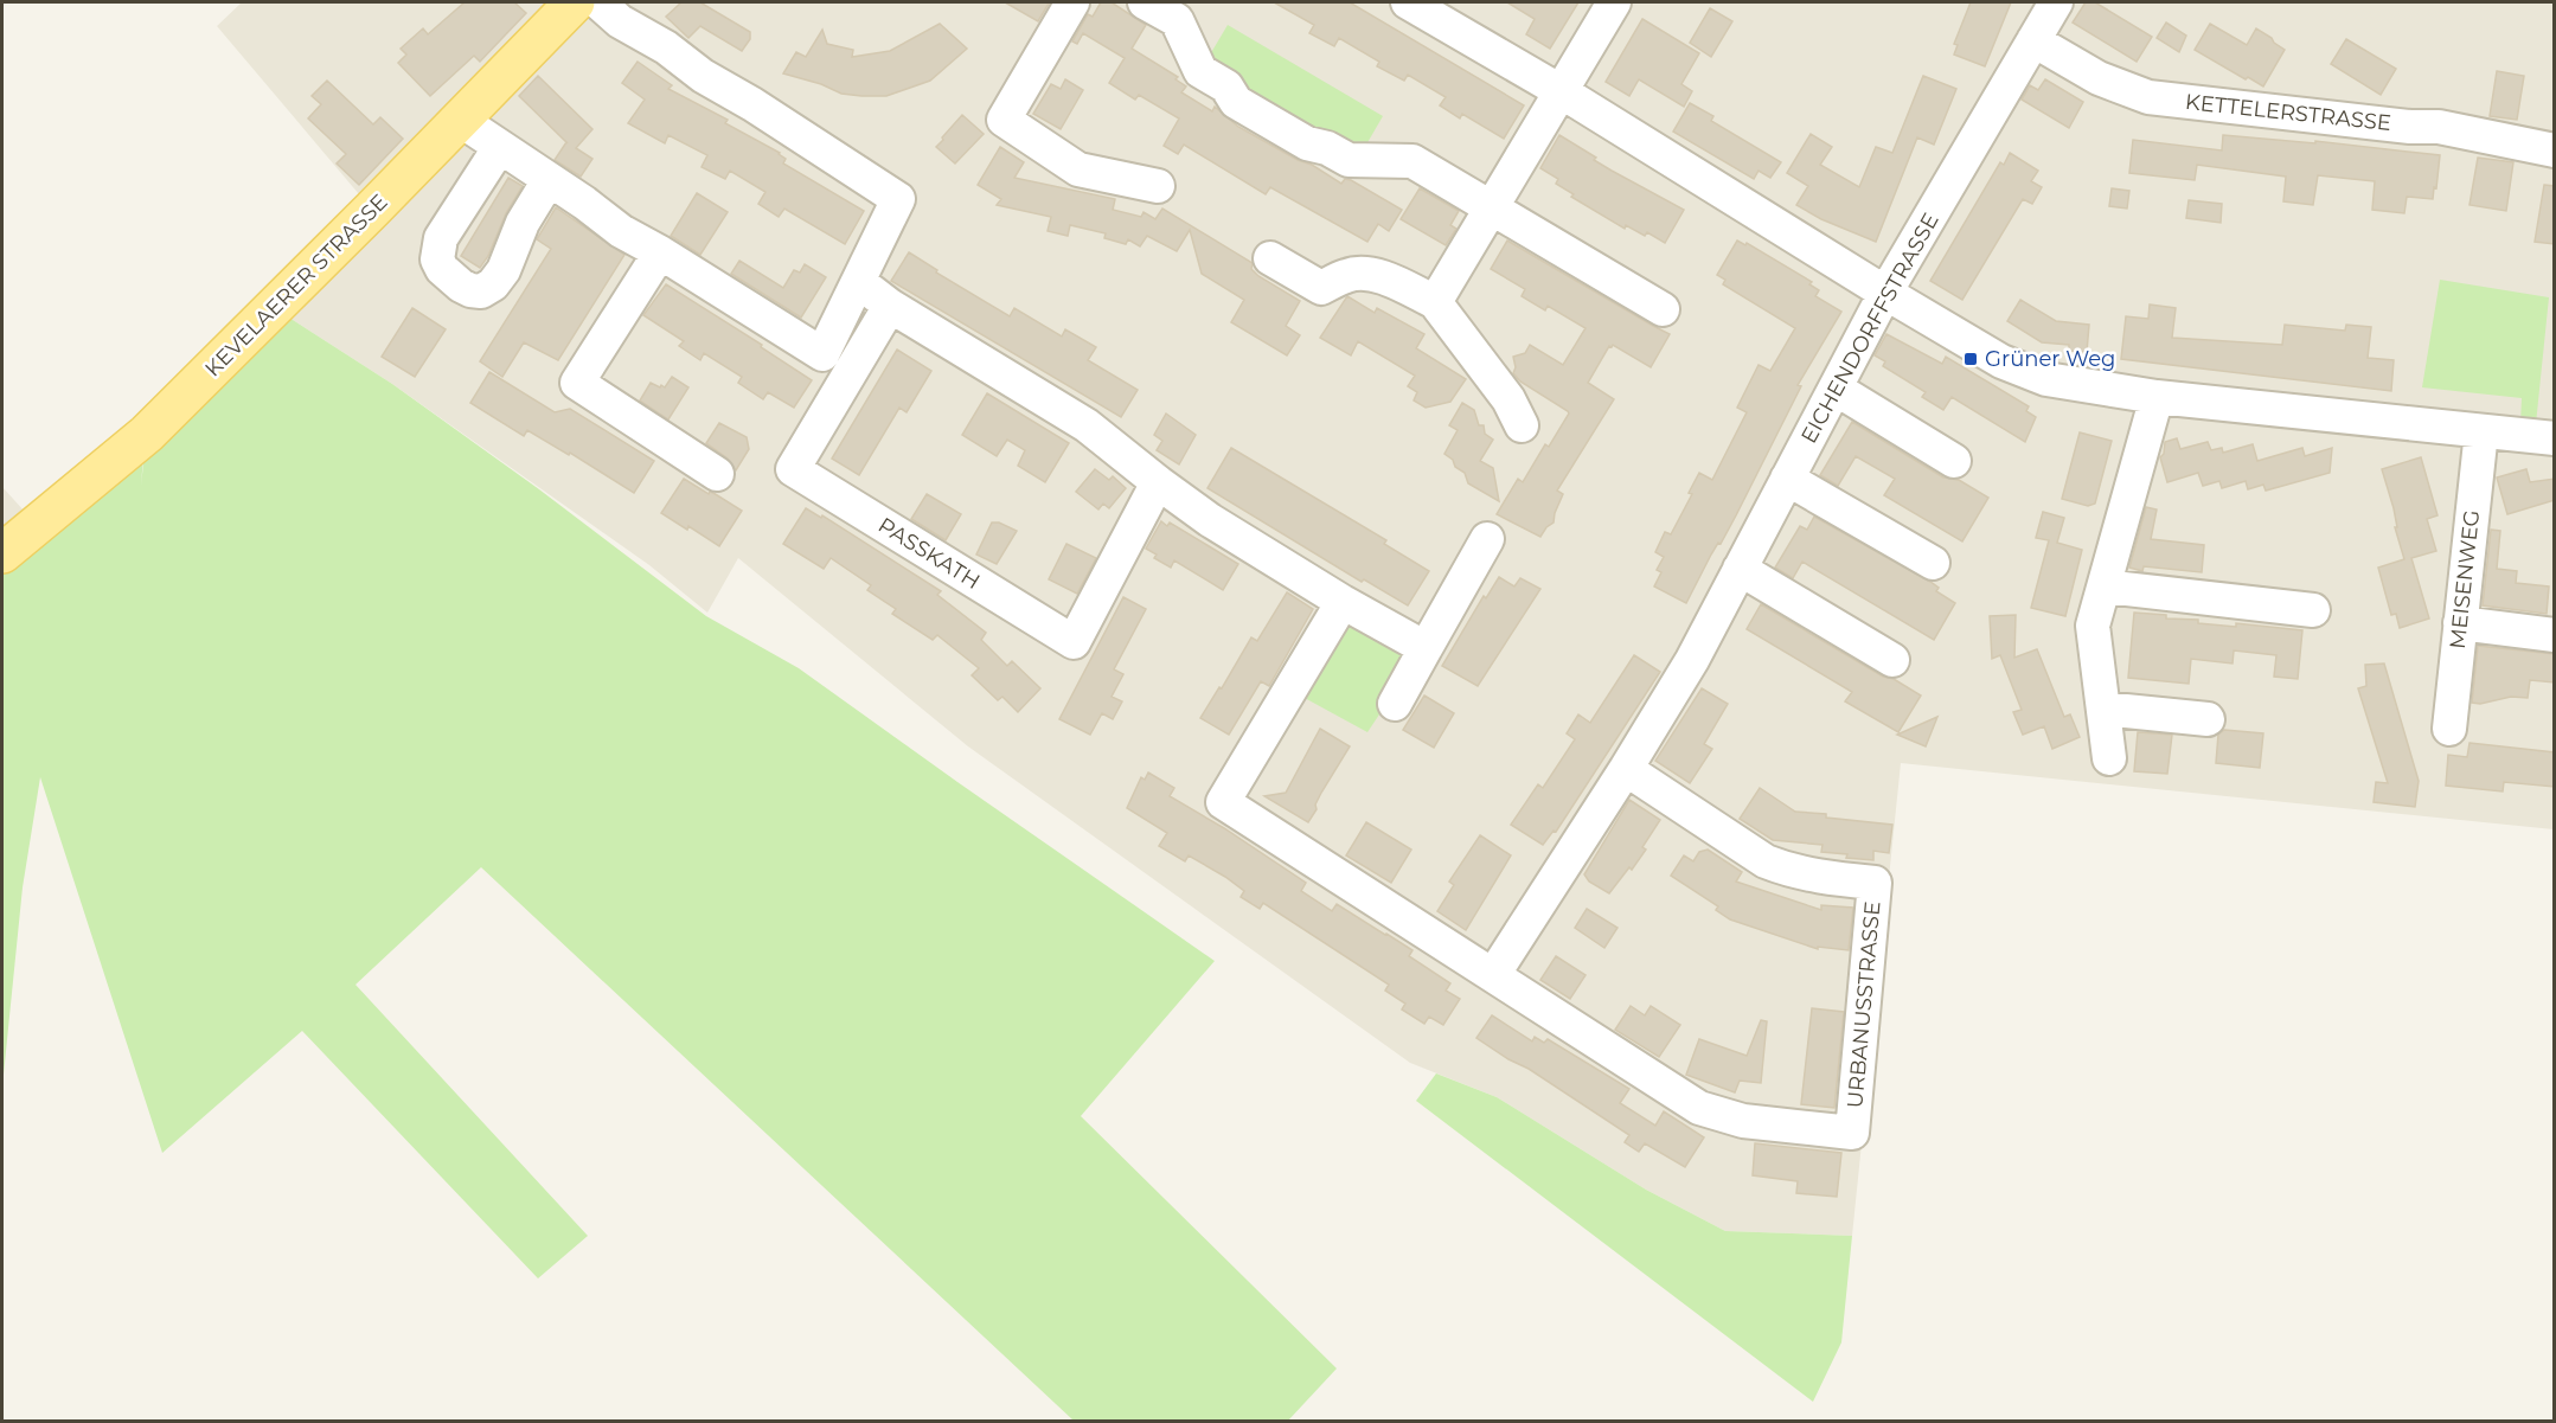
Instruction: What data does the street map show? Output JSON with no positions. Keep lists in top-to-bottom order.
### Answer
{
  "streets": {
    "main road": ["KEVELAERER STRASSE"],
    "street": [
      "KETTELERSTRASSE",
      "EICHENDORFFSTRASSE",
      "PASSKATH",
      "MEISENWEG",
      "URBANUSSTRASSE"
    ]
  },
  "crossings": [
    ["KETTELERSTRASSE", "EICHENDORFFSTRASSE"],
    ["EICHENDORFFSTRASSE", "URBANUSSTRASSE"]
  ],
  "places": {
    "transit": ["Grüner Weg"]
  }
}
